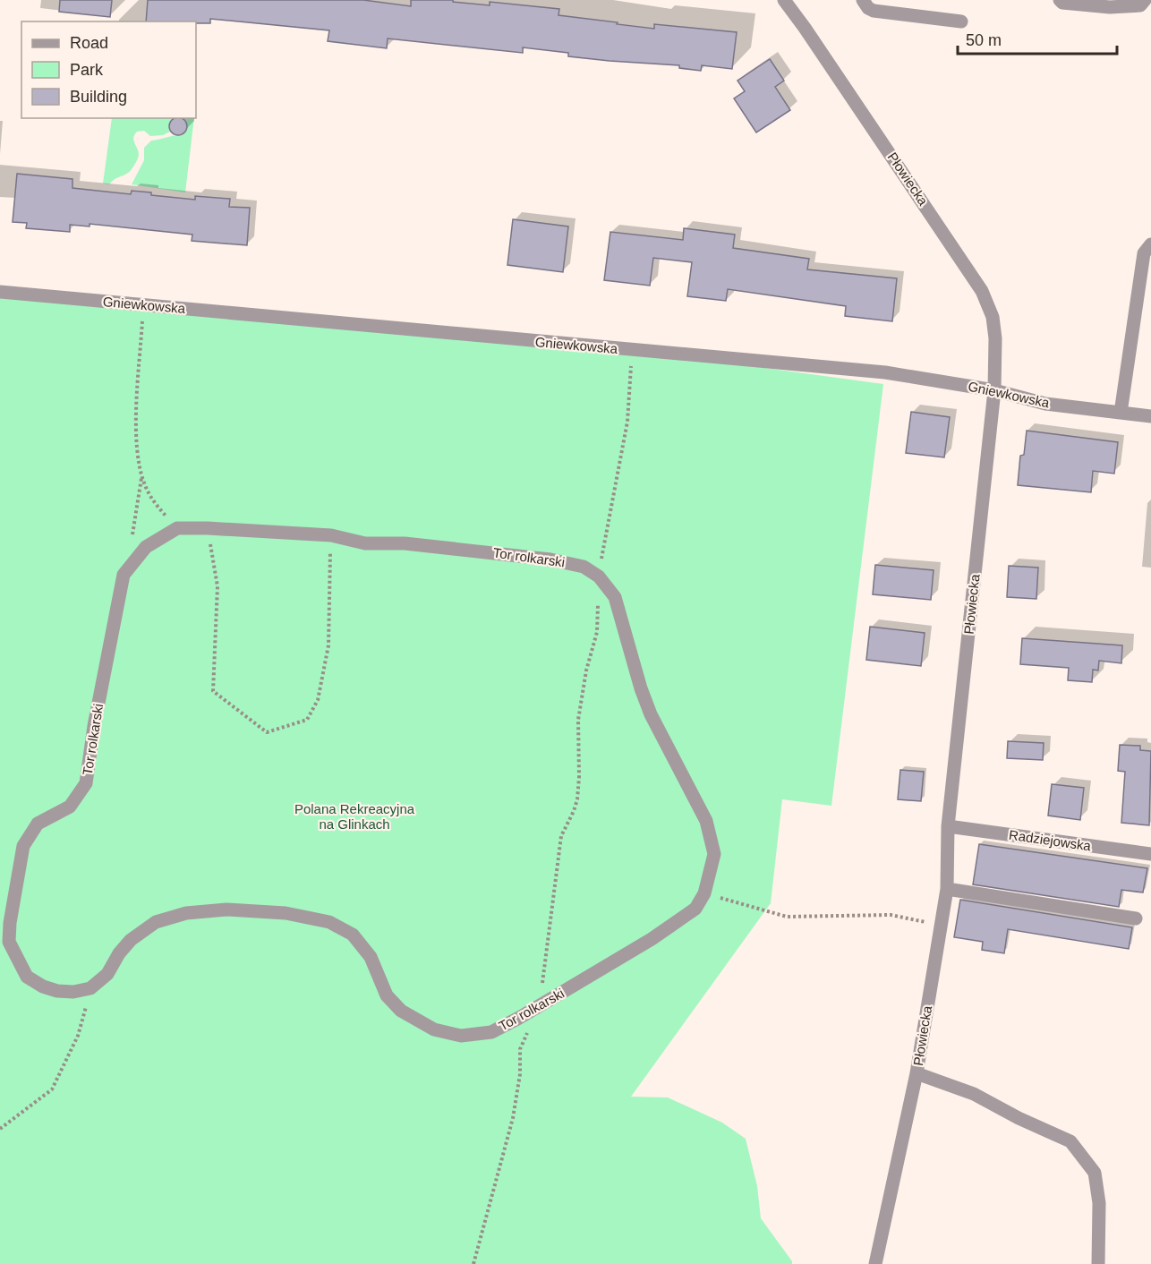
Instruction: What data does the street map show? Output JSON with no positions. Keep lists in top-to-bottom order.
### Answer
{
  "streets": {
    "street": [
      "Płowiecka",
      "Gniewkowska",
      "Tor rolkarski",
      "Radziejowska"
    ]
  },
  "crossings": [
    ["Płowiecka", "Gniewkowska"],
    ["Płowiecka", "Radziejowska"]
  ],
  "parks": ["Polana Rekreacyjna na Glinkach"],
  "legend": ["Road", "Park", "Building"],
  "scale_bar": "50 m"
}
